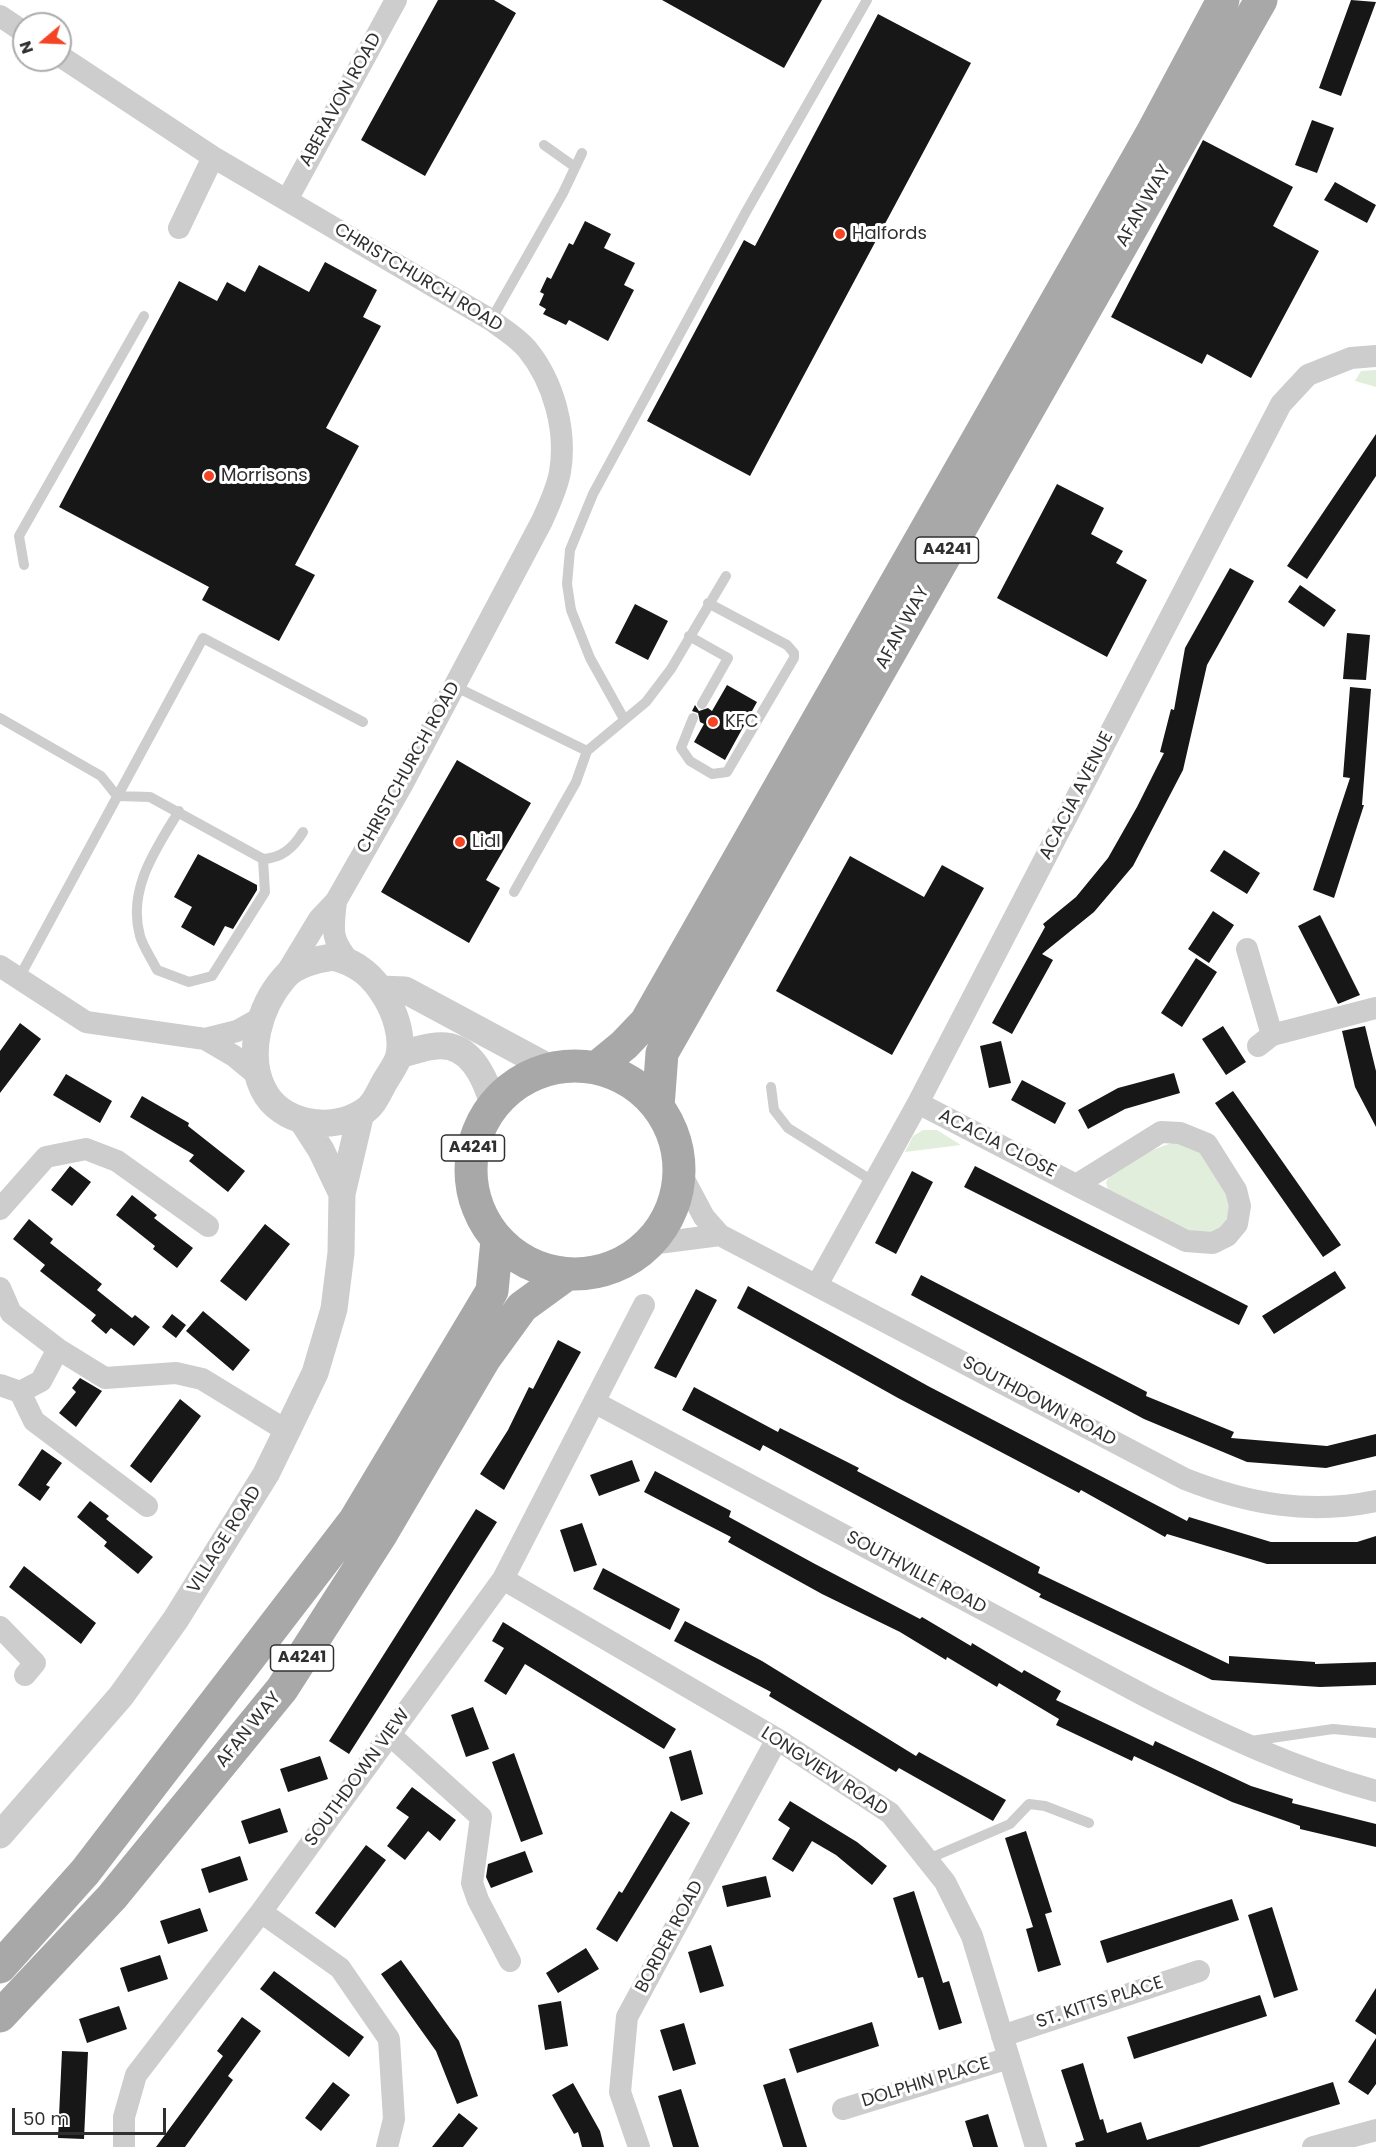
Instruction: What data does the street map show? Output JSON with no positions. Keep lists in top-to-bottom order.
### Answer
{
  "streets": {
    "main road": ["AFAN WAY", "A4241"],
    "street": [
      "ABERAVON ROAD",
      "CHRISTCHURCH ROAD",
      "ACACIA AVENUE",
      "ACACIA CLOSE",
      "SOUTHDOWN ROAD",
      "VILLAGE ROAD",
      "SOUTHVILLE ROAD",
      "LONGVIEW ROAD",
      "SOUTHDOWN VIEW",
      "BORDER ROAD",
      "ST. KITTS PLACE",
      "DOLPHIN PLACE"
    ]
  },
  "crossings": [
    ["ABERAVON ROAD", "CHRISTCHURCH ROAD"],
    ["AFAN WAY", "A4241"],
    ["AFAN WAY", "SOUTHDOWN ROAD"],
    ["CHRISTCHURCH ROAD", "VILLAGE ROAD"],
    ["A4241", "SOUTHDOWN ROAD"],
    ["ACACIA AVENUE", "ACACIA CLOSE"],
    ["ACACIA AVENUE", "SOUTHDOWN ROAD"],
    ["SOUTHVILLE ROAD", "SOUTHDOWN VIEW"],
    ["LONGVIEW ROAD", "SOUTHDOWN VIEW"],
    ["LONGVIEW ROAD", "BORDER ROAD"],
    ["LONGVIEW ROAD", "ST. KITTS PLACE"],
    ["LONGVIEW ROAD", "DOLPHIN PLACE"]
  ],
  "places": [
    "Halfords",
    "Morrisons",
    "KFC",
    "Lidl"
  ],
  "scale_bar": "50 m",
  "north": "left"
}
